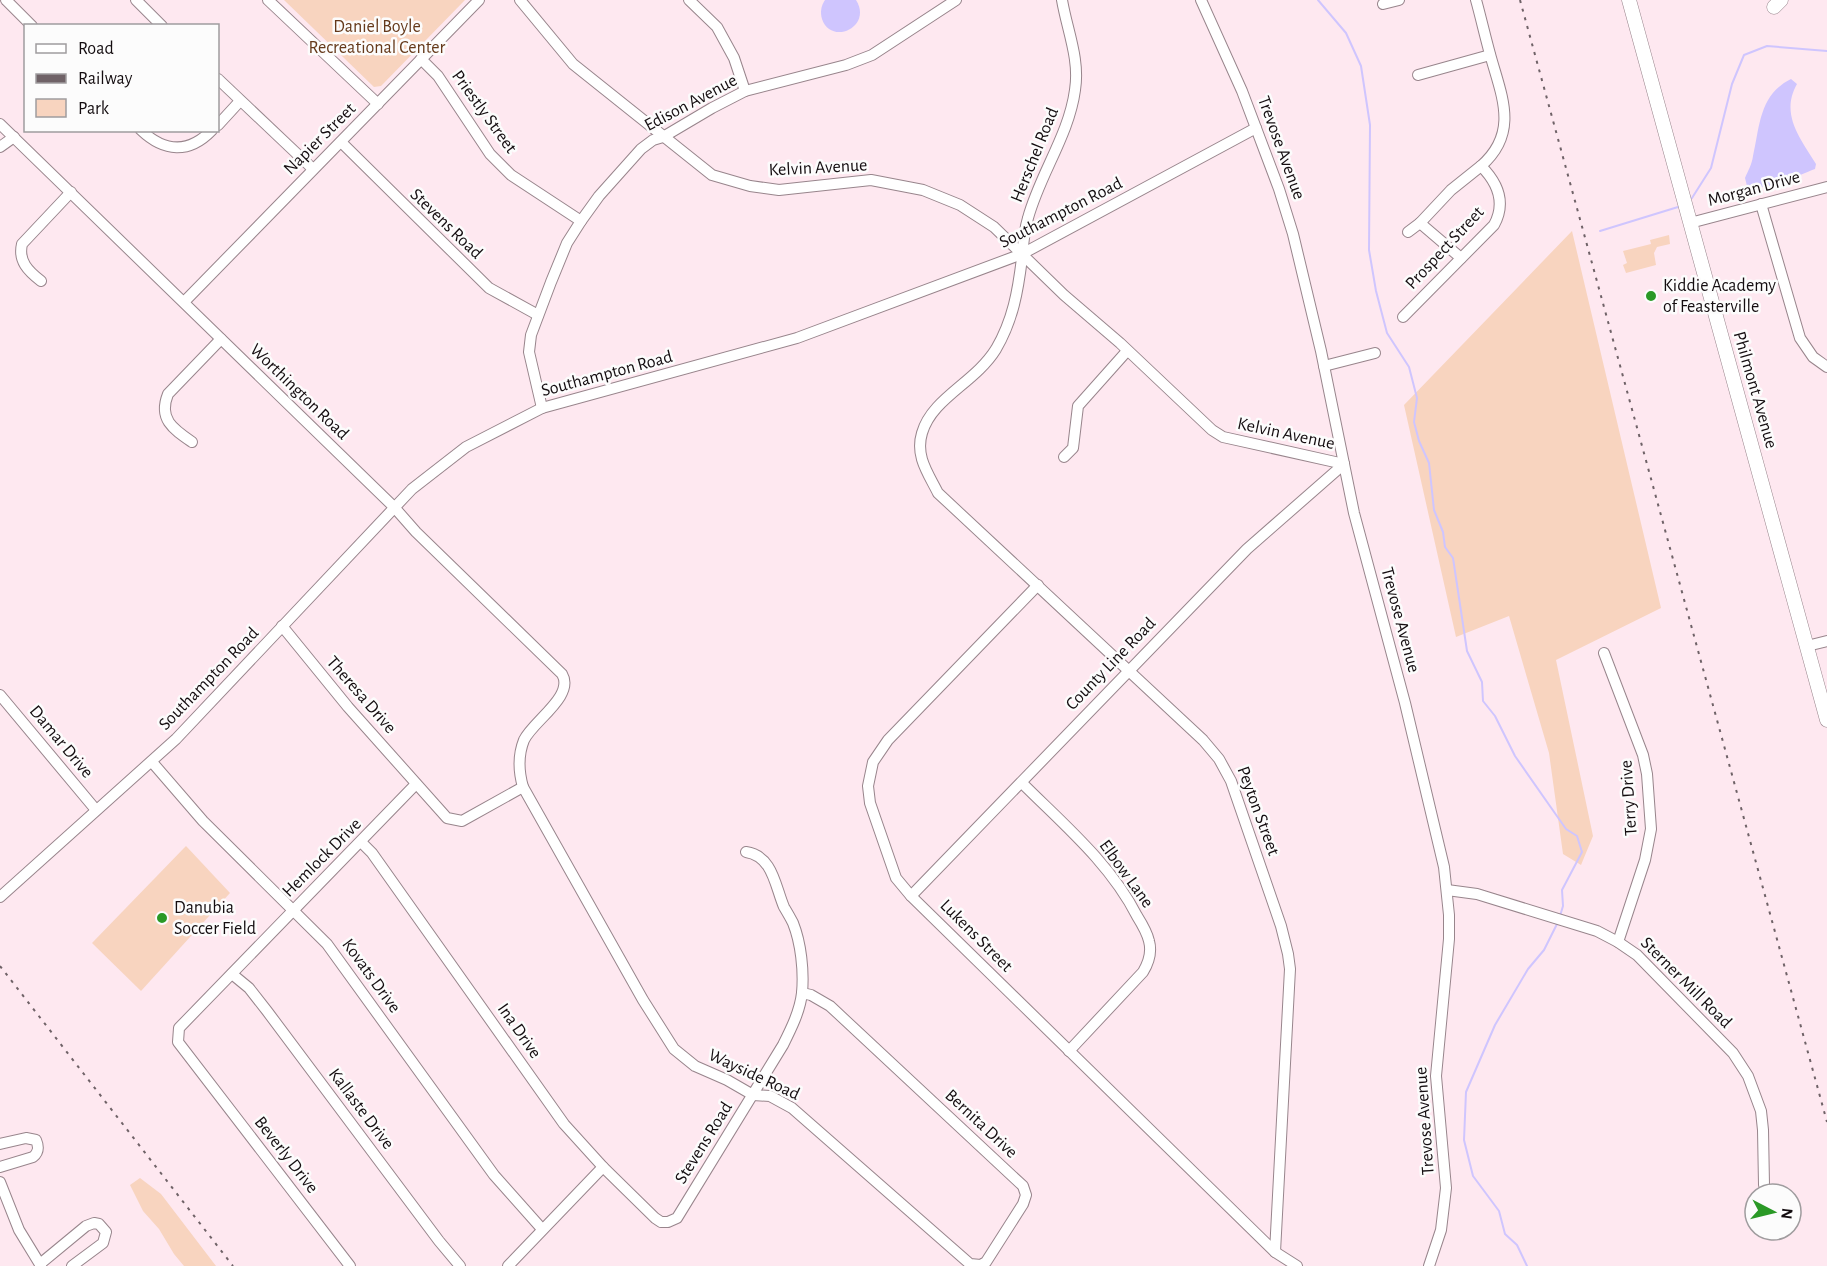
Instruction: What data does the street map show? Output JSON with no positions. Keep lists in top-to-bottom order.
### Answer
{
  "streets": {
    "main road": ["Philmont Avenue"],
    "street": [
      "Edison Avenue",
      "Priestly Street",
      "Napier Street",
      "Trevose Avenue",
      "Herschel Road",
      "Kelvin Avenue",
      "Morgan Drive",
      "Southampton Road",
      "Stevens Road",
      "Prospect Street",
      "Worthington Road",
      "County Line Road",
      "Theresa Drive",
      "Damar Drive",
      "Terry Drive",
      "Peyton Street",
      "Hemlock Drive",
      "Elbow Lane",
      "Lukens Street",
      "Kovats Drive",
      "Sterner Mill Road",
      "Ina Drive",
      "Wayside Road",
      "Kallaste Drive",
      "Bernita Drive",
      "Beverly Drive"
    ]
  },
  "crossings": [
    ["Edison Avenue", "Priestly Street"],
    ["Edison Avenue", "Kelvin Avenue"],
    ["Edison Avenue", "Southampton Road"],
    ["Edison Avenue", "Stevens Road"],
    ["Priestly Street", "Napier Street"],
    ["Napier Street", "Stevens Road"],
    ["Napier Street", "Worthington Road"],
    ["Trevose Avenue", "Kelvin Avenue"],
    ["Trevose Avenue", "Southampton Road"],
    ["Trevose Avenue", "County Line Road"],
    ["Trevose Avenue", "Sterner Mill Road"],
    ["Herschel Road", "Kelvin Avenue"],
    ["Herschel Road", "Southampton Road"],
    ["Herschel Road", "Peyton Street"],
    ["Kelvin Avenue", "Southampton Road"],
    ["Kelvin Avenue", "County Line Road"],
    ["Morgan Drive", "Philmont Avenue"],
    ["Southampton Road", "Worthington Road"],
    ["Southampton Road", "Theresa Drive"],
    ["Southampton Road", "Damar Drive"],
    ["Southampton Road", "Kovats Drive"],
    ["Stevens Road", "Ina Drive"],
    ["Stevens Road", "Wayside Road"],
    ["Stevens Road", "Bernita Drive"],
    ["Worthington Road", "Wayside Road"],
    ["County Line Road", "Peyton Street"],
    ["County Line Road", "Elbow Lane"],
    ["County Line Road", "Lukens Street"],
    ["Theresa Drive", "Hemlock Drive"],
    ["Terry Drive", "Sterner Mill Road"],
    ["Peyton Street", "Lukens Street"],
    ["Hemlock Drive", "Kovats Drive"],
    ["Hemlock Drive", "Ina Drive"],
    ["Hemlock Drive", "Kallaste Drive"],
    ["Hemlock Drive", "Beverly Drive"],
    ["Elbow Lane", "Lukens Street"],
    ["Wayside Road", "Bernita Drive"]
  ],
  "parks": ["Daniel Boyle Recreational Center"],
  "places": ["Kiddie Academy of Feasterville", "Danubia Soccer Field"],
  "legend": ["Road", "Railway", "Park"],
  "north": "right"
}
